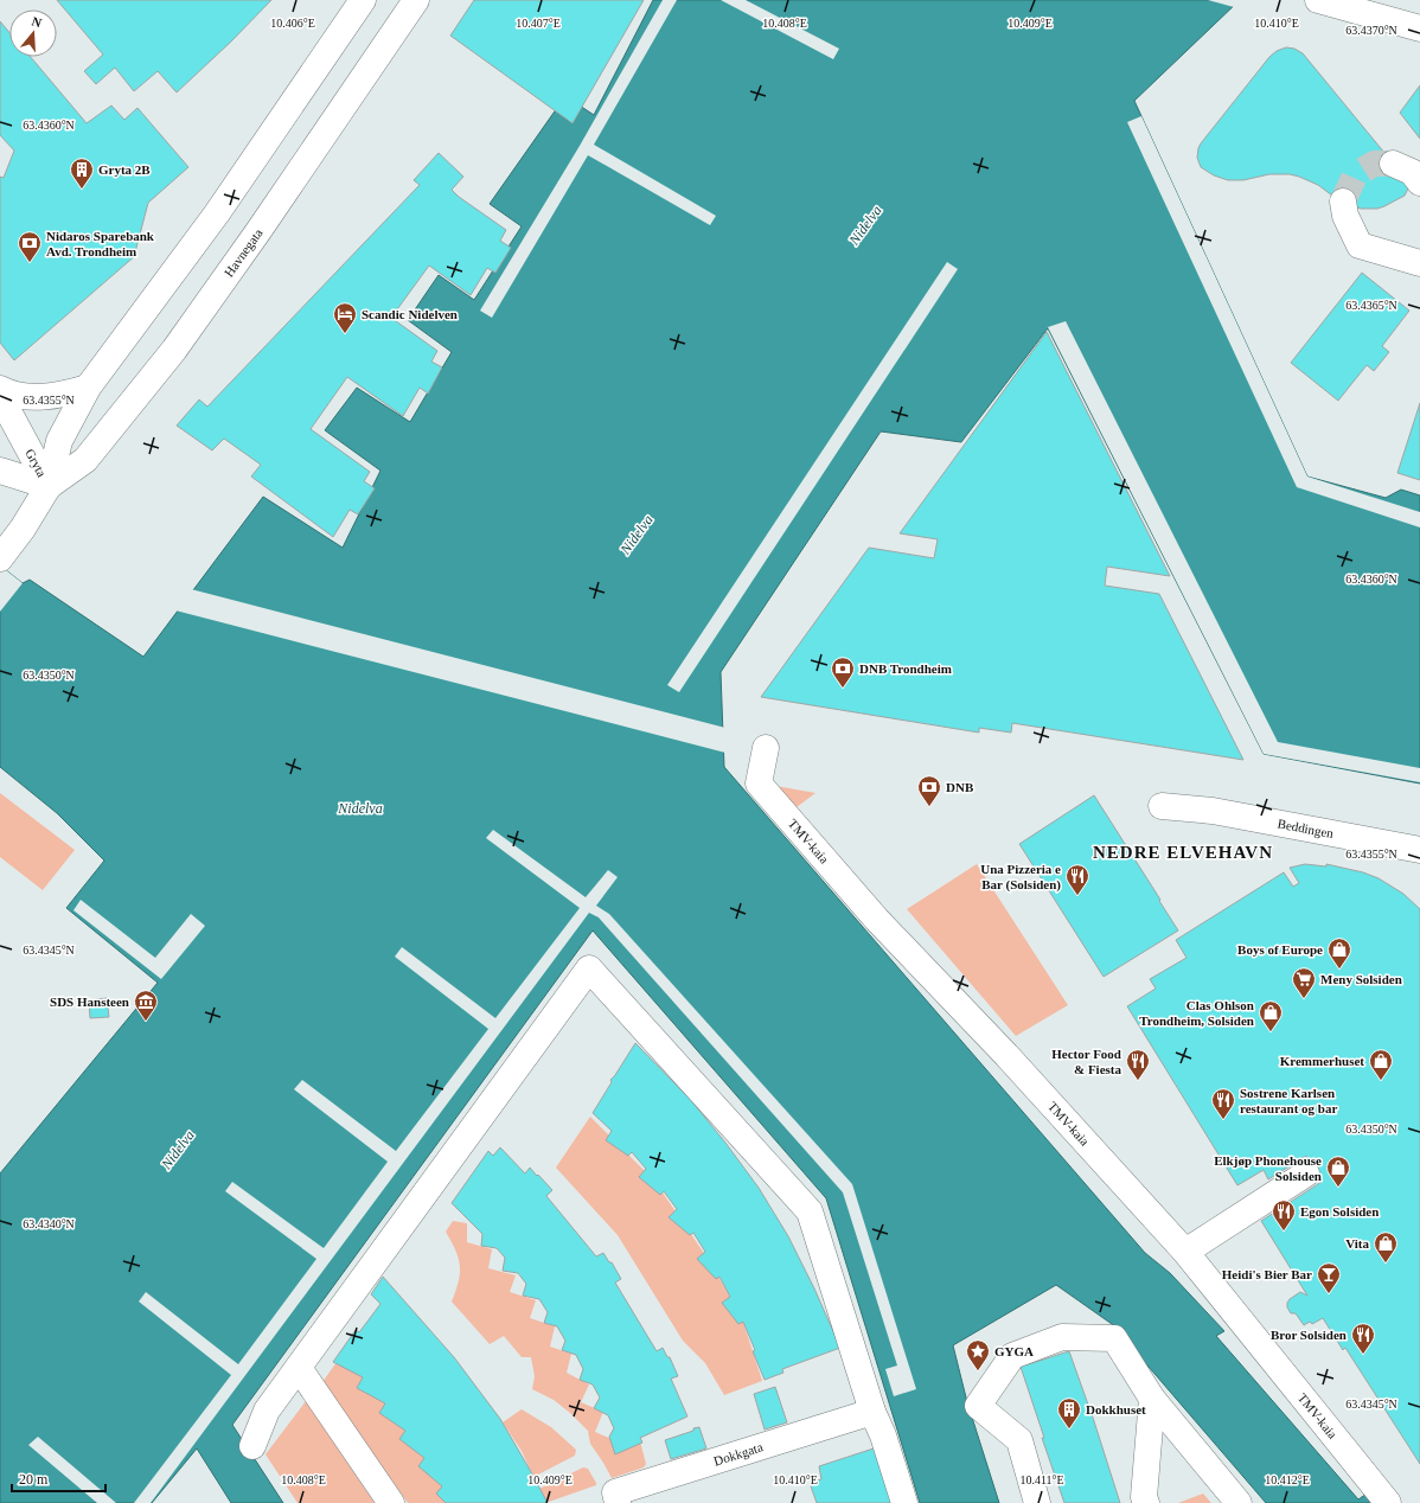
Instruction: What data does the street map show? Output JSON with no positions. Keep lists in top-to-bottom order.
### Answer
{
  "streets": {
    "street": [
      "Havnegata",
      "Gryta",
      "Beddingen",
      "TMV-kaia",
      "Dokkgata"
    ]
  },
  "crossings": [
    ["Havnegata", "Gryta"]
  ],
  "districts": ["NEDRE ELVEHAVN"],
  "water": ["Nidelva"],
  "places": {
    "building": ["Gryta 2B", "Dokkhuset"],
    "bank": ["Nidaros Sparebank Avd. Trondheim", "DNB Trondheim", "DNB"],
    "hotel": ["Scandic Nidelven"],
    "restaurant": [
      "Una Pizzeria e Bar (Solsiden)",
      "Hector Food & Fiesta",
      "Sostrene Karlsen restaurant og bar",
      "Egon Solsiden",
      "Bror Solsiden"
    ],
    "shop": [
      "Boys of Europe",
      "Clas Ohlson Trondheim, Solsiden",
      "Kremmerhuset",
      "Elkjøp Phonehouse Solsiden",
      "Vita"
    ],
    "supermarket": ["Meny Solsiden"],
    "museum": ["SDS Hansteen"],
    "bar": ["Heidi's Bier Bar"],
    "place": ["GYGA"]
  },
  "scale_bar": "20 m",
  "north": "top",
  "coordinates": [
    "10.406°E",
    "10.407°E",
    "10.408°E",
    "10.409°E",
    "10.410°E",
    "63.4370°N",
    "63.4360°N",
    "63.4365°N",
    "63.4355°N",
    "63.4350°N",
    "63.4345°N",
    "63.4340°N",
    "10.411°E",
    "10.412°E"
  ]
}
